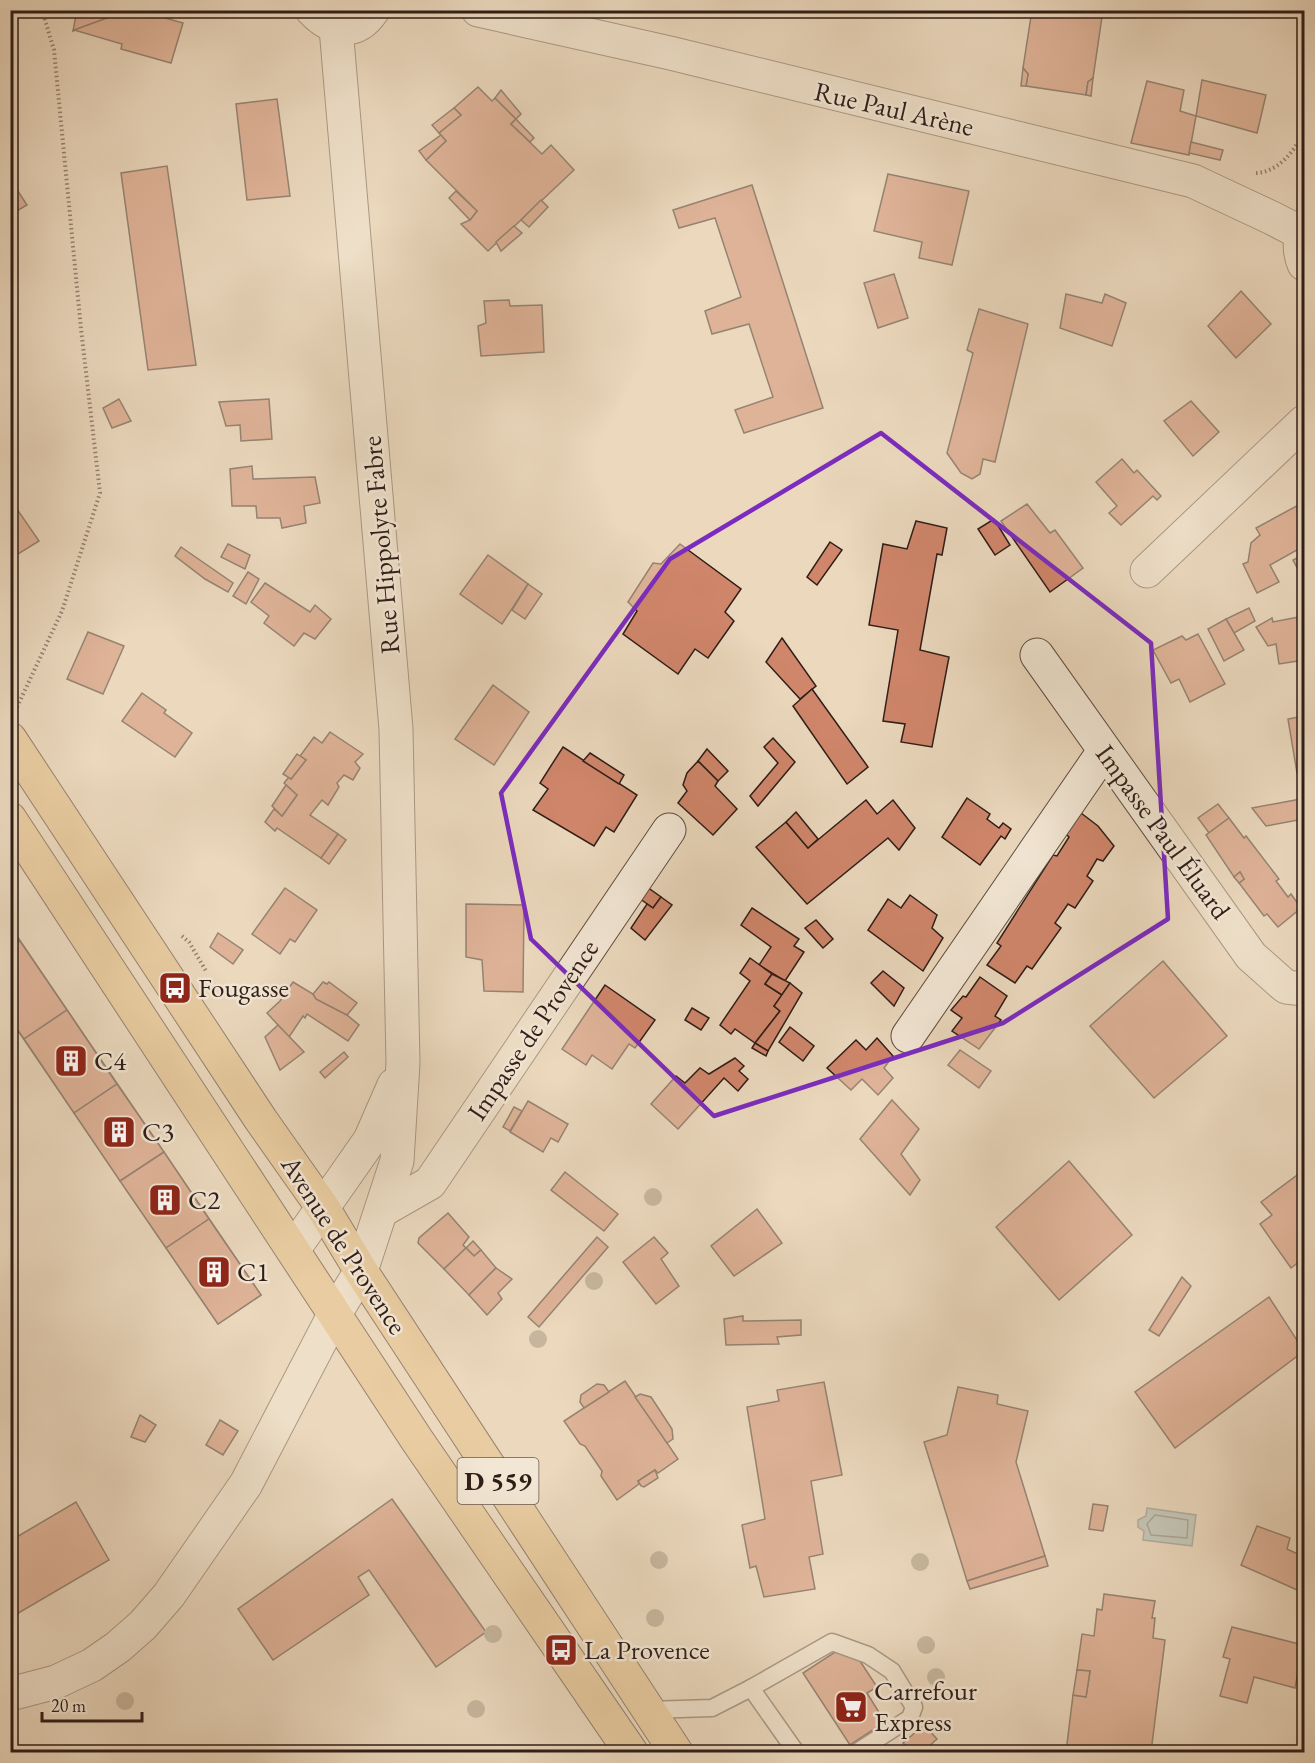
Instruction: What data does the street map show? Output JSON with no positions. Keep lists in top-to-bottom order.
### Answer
{
  "streets": {
    "main road": ["Avenue de Provence", "D 559"],
    "street": [
      "Rue Paul Arène",
      "Rue Hippolyte Fabre",
      "Impasse Paul Éluard",
      "Impasse de Provence"
    ]
  },
  "crossings": [
    ["Rue Hippolyte Fabre", "Impasse de Provence"],
    ["Rue Hippolyte Fabre", "Avenue de Provence"]
  ],
  "places": {
    "bus stop": ["Fougasse", "La Provence"],
    "building": [
      "C4",
      "C3",
      "C2",
      "C1"
    ],
    "supermarket": ["Carrefour Express"]
  },
  "scale_bar": "20 m"
}
